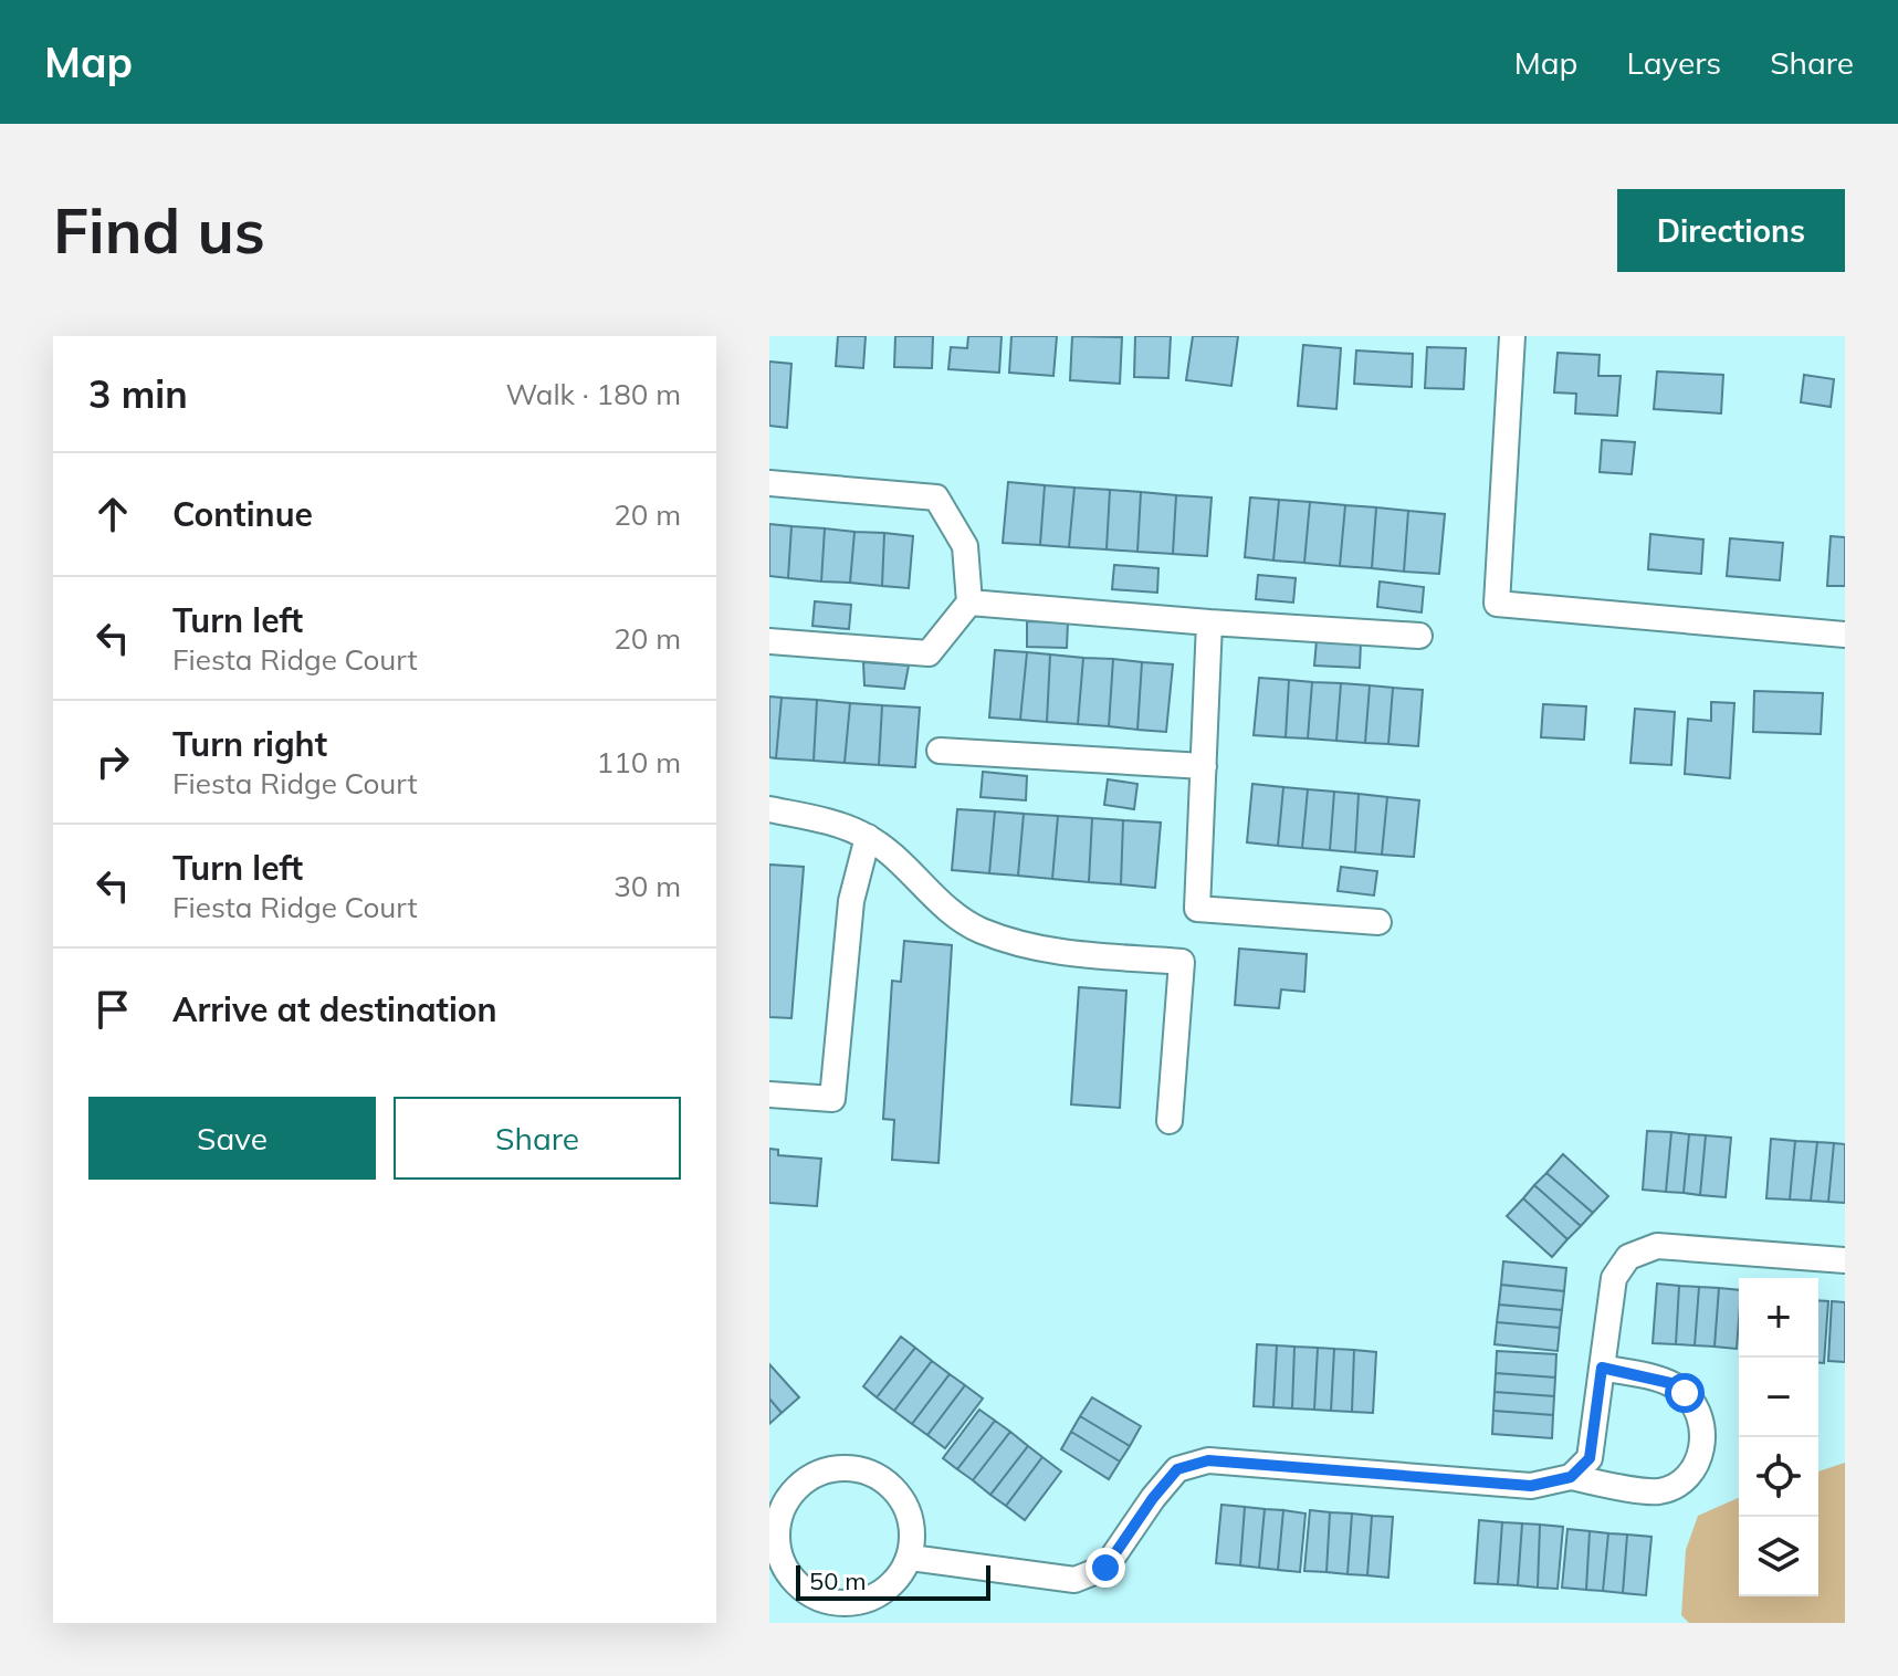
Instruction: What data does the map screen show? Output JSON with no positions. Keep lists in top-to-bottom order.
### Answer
{
  "scale_bar": "50 m",
  "page": {
    "header": "Map",
    "nav": ["Map", "Layers", "Share"],
    "buttons": [
      "Directions",
      ["Save", "Share"]
    ],
    "title": "Find us",
    "heading": ["3 min", "Walk · 180 m"],
    "list": [
      ["Continue", "20 m"],
      ["Turn left", "Fiesta Ridge Court", "20 m"],
      ["Turn right", "Fiesta Ridge Court", "110 m"],
      ["Turn left", "Fiesta Ridge Court", "30 m"],
      "Arrive at destination"
    ],
    "map_buttons": ["+", "−"],
    "scale": "50 m"
  }
}
